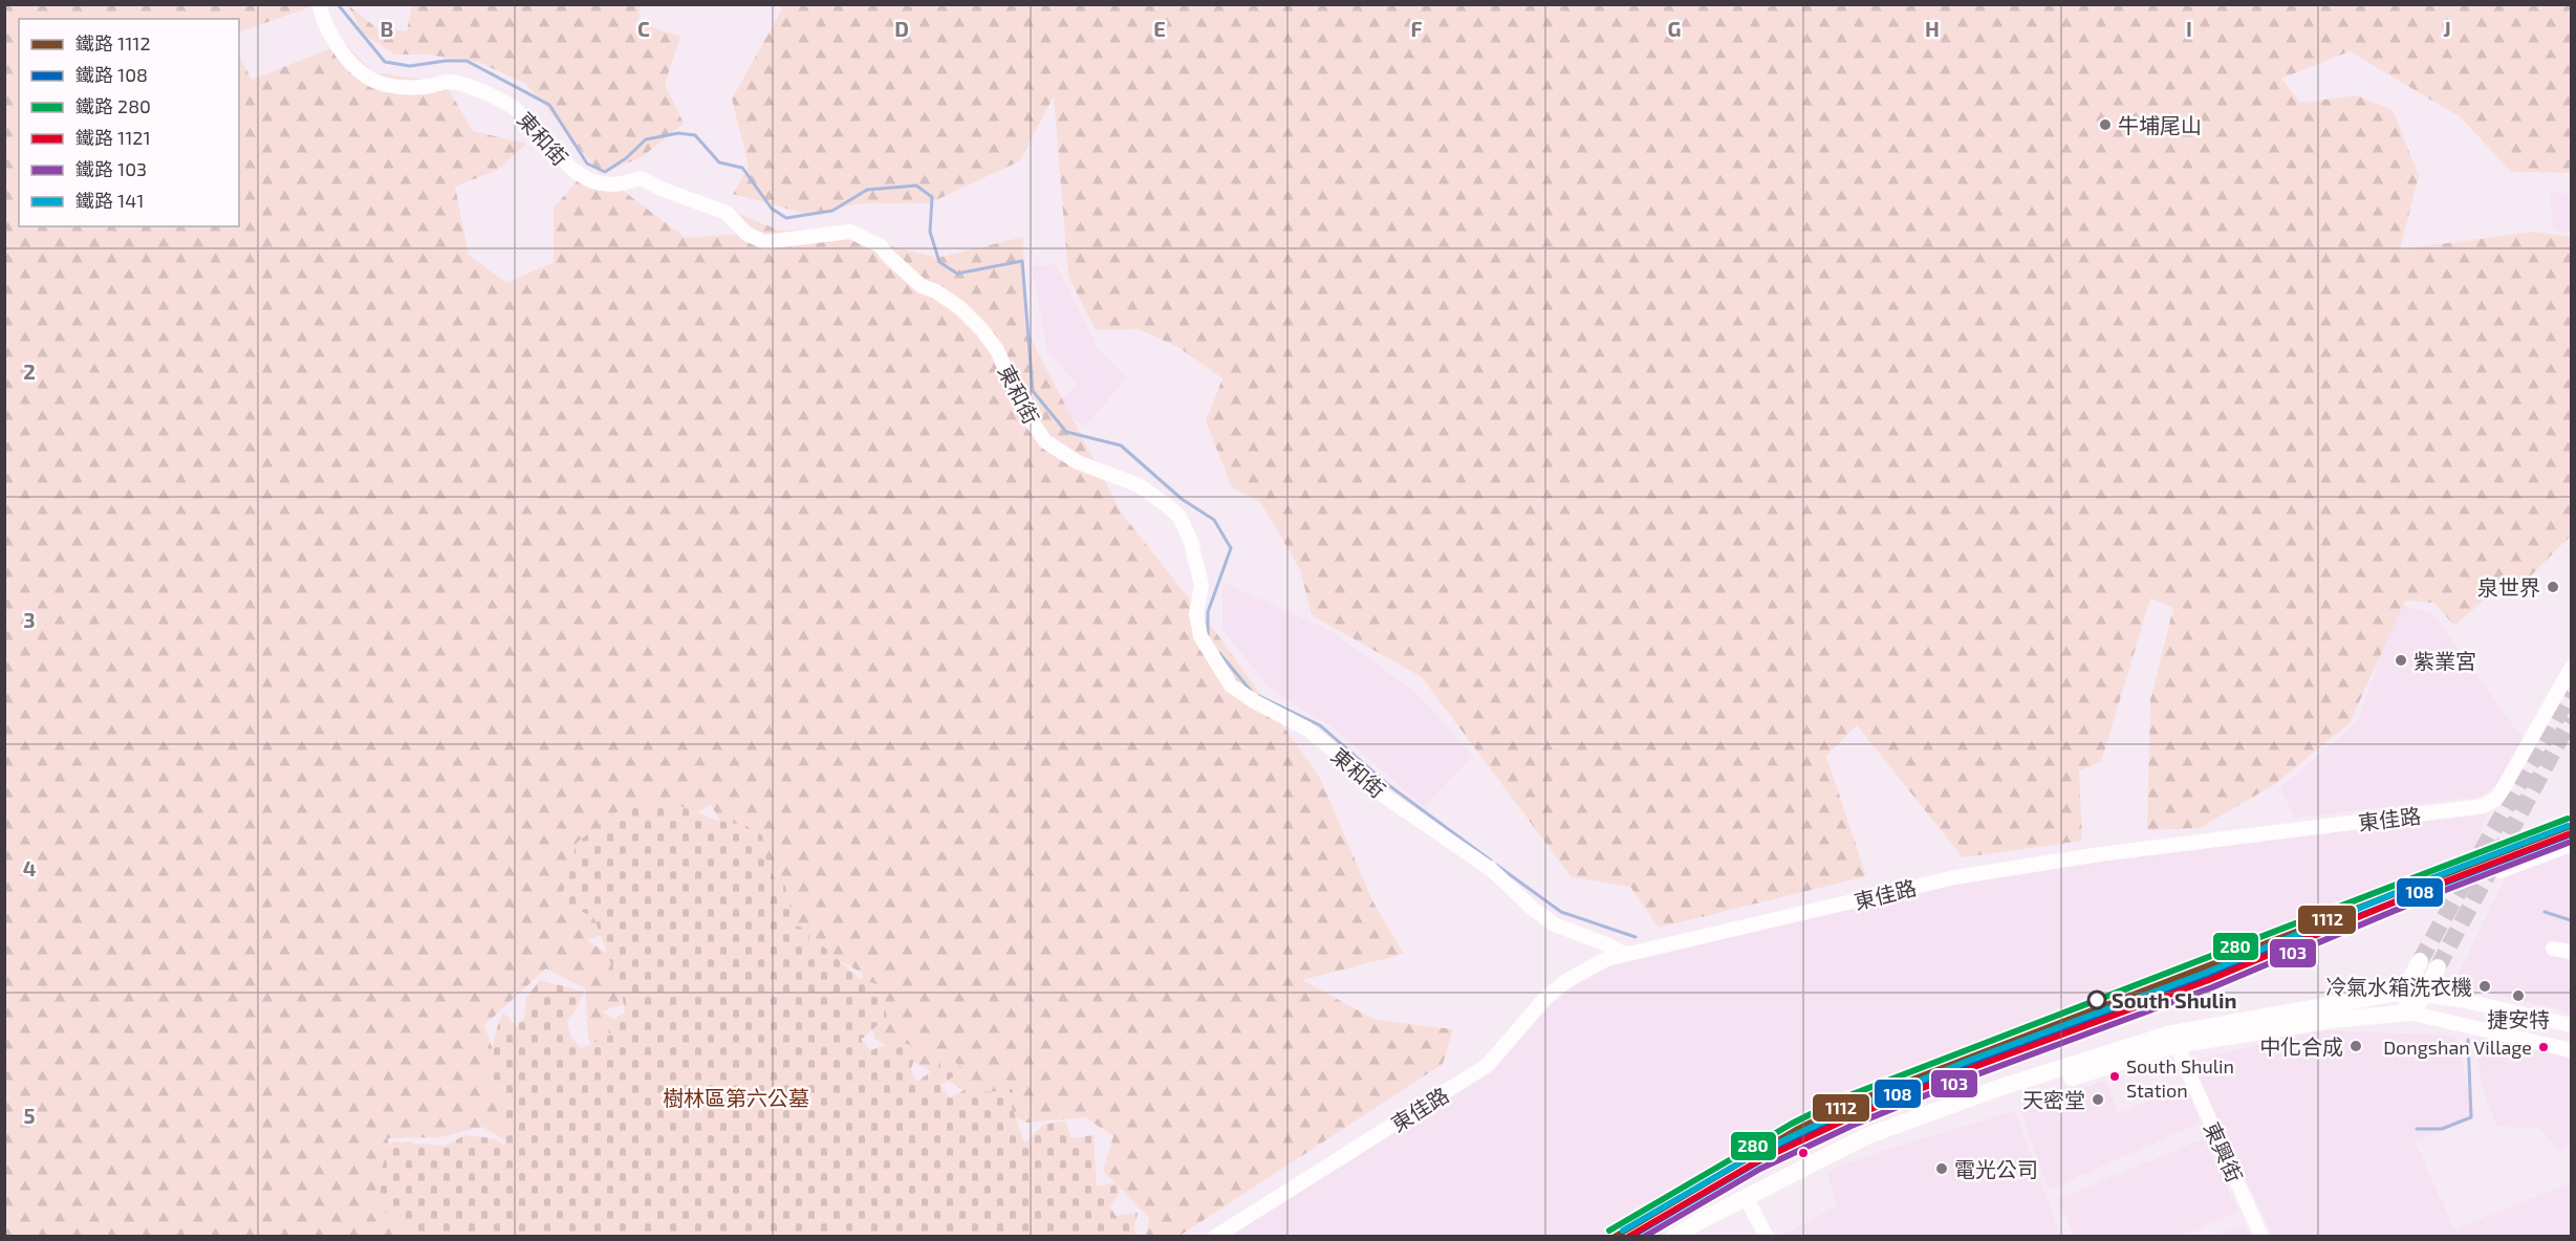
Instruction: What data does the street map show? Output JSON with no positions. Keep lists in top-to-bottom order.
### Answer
{
  "streets": {
    "street": ["東和街", "東佳路", "東興街"]
  },
  "crossings": [
    ["東和街", "東佳路"]
  ],
  "parks": ["樹林區第六公墓"],
  "places": [
    "牛埔尾山",
    "泉世界",
    "紫業宮",
    "冷氣水箱洗衣機",
    "捷安特",
    "South Shulin",
    "中化合成",
    "Dongshan Village",
    "South Shulin Station",
    "天密堂",
    "電光公司"
  ],
  "lines": [
    "rail line 280",
    "rail line 1112",
    "rail line 141",
    "rail line 1121",
    "rail line 108",
    "rail line 103"
  ],
  "legend": [
    "鐵路 1112",
    "鐵路 108",
    "鐵路 280",
    "鐵路 1121",
    "鐵路 103",
    "鐵路 141"
  ],
  "grid": {
    "columns": [
      "B",
      "C",
      "D",
      "E",
      "F",
      "G",
      "H",
      "I",
      "J"
    ],
    "rows": [
      "2",
      "3",
      "4",
      "5"
    ]
  }
}
